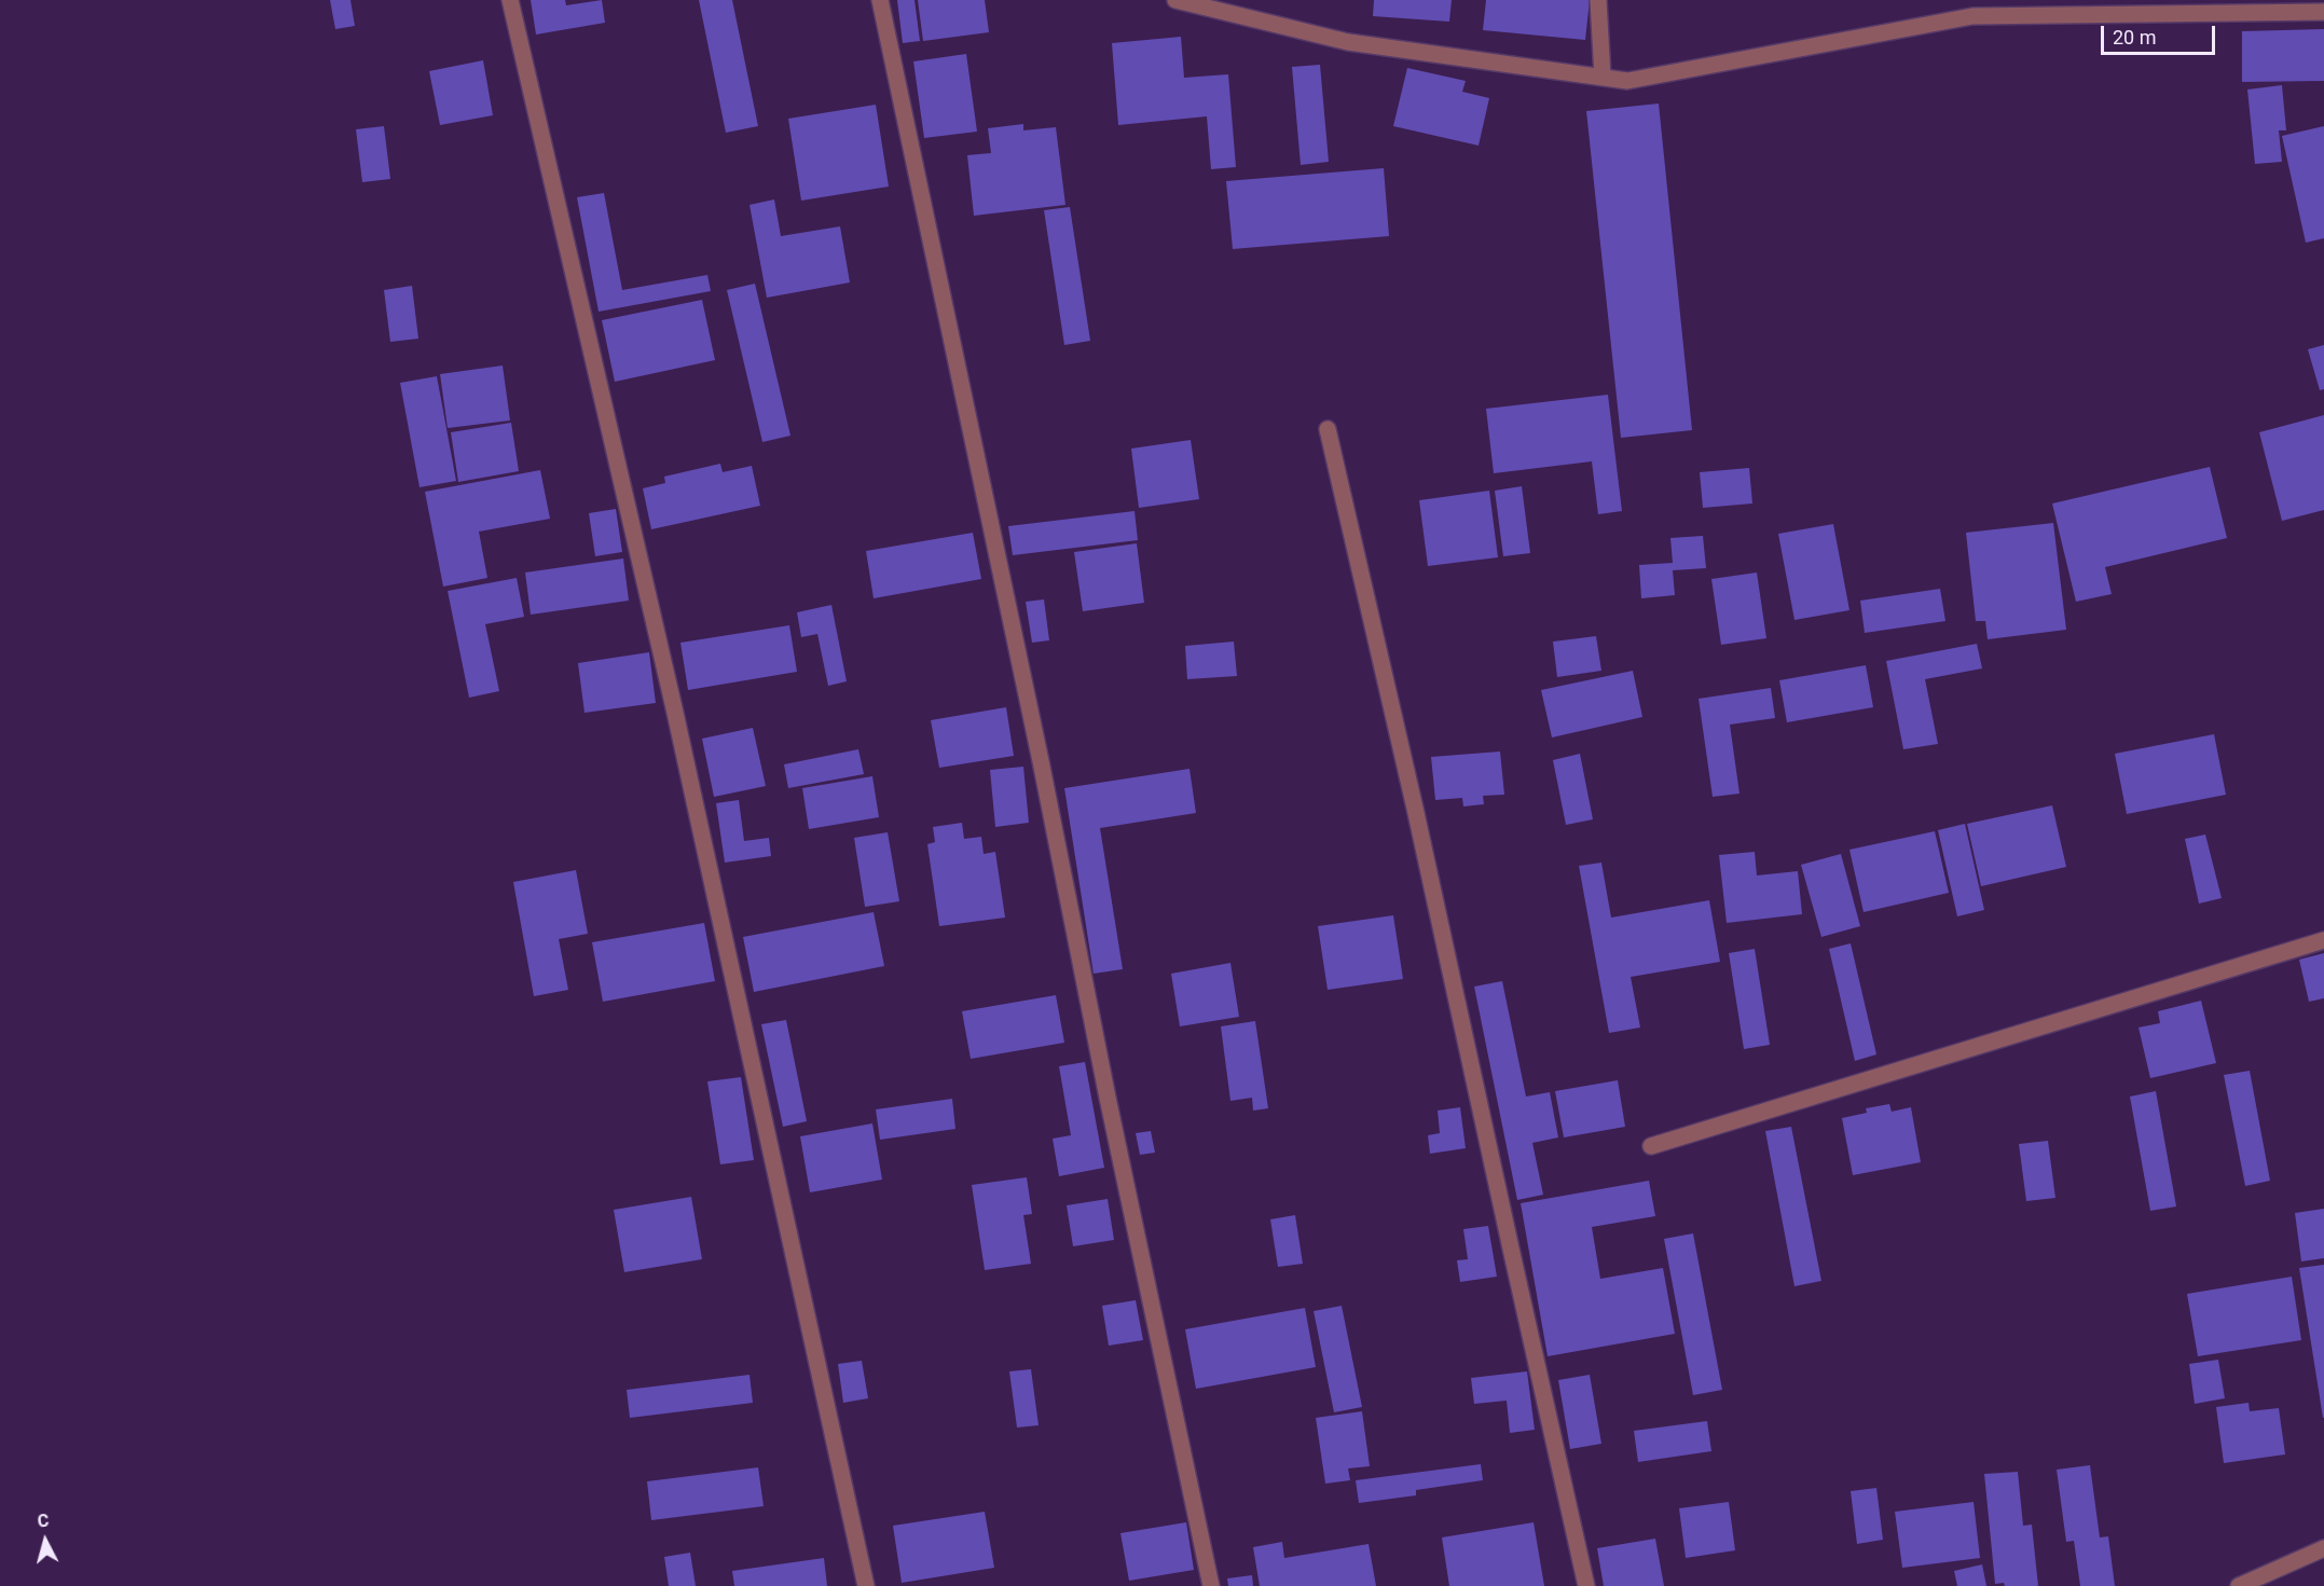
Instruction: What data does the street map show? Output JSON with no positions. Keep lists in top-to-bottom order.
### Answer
{
  "scale_bar": "20 m",
  "north": "top"
}
